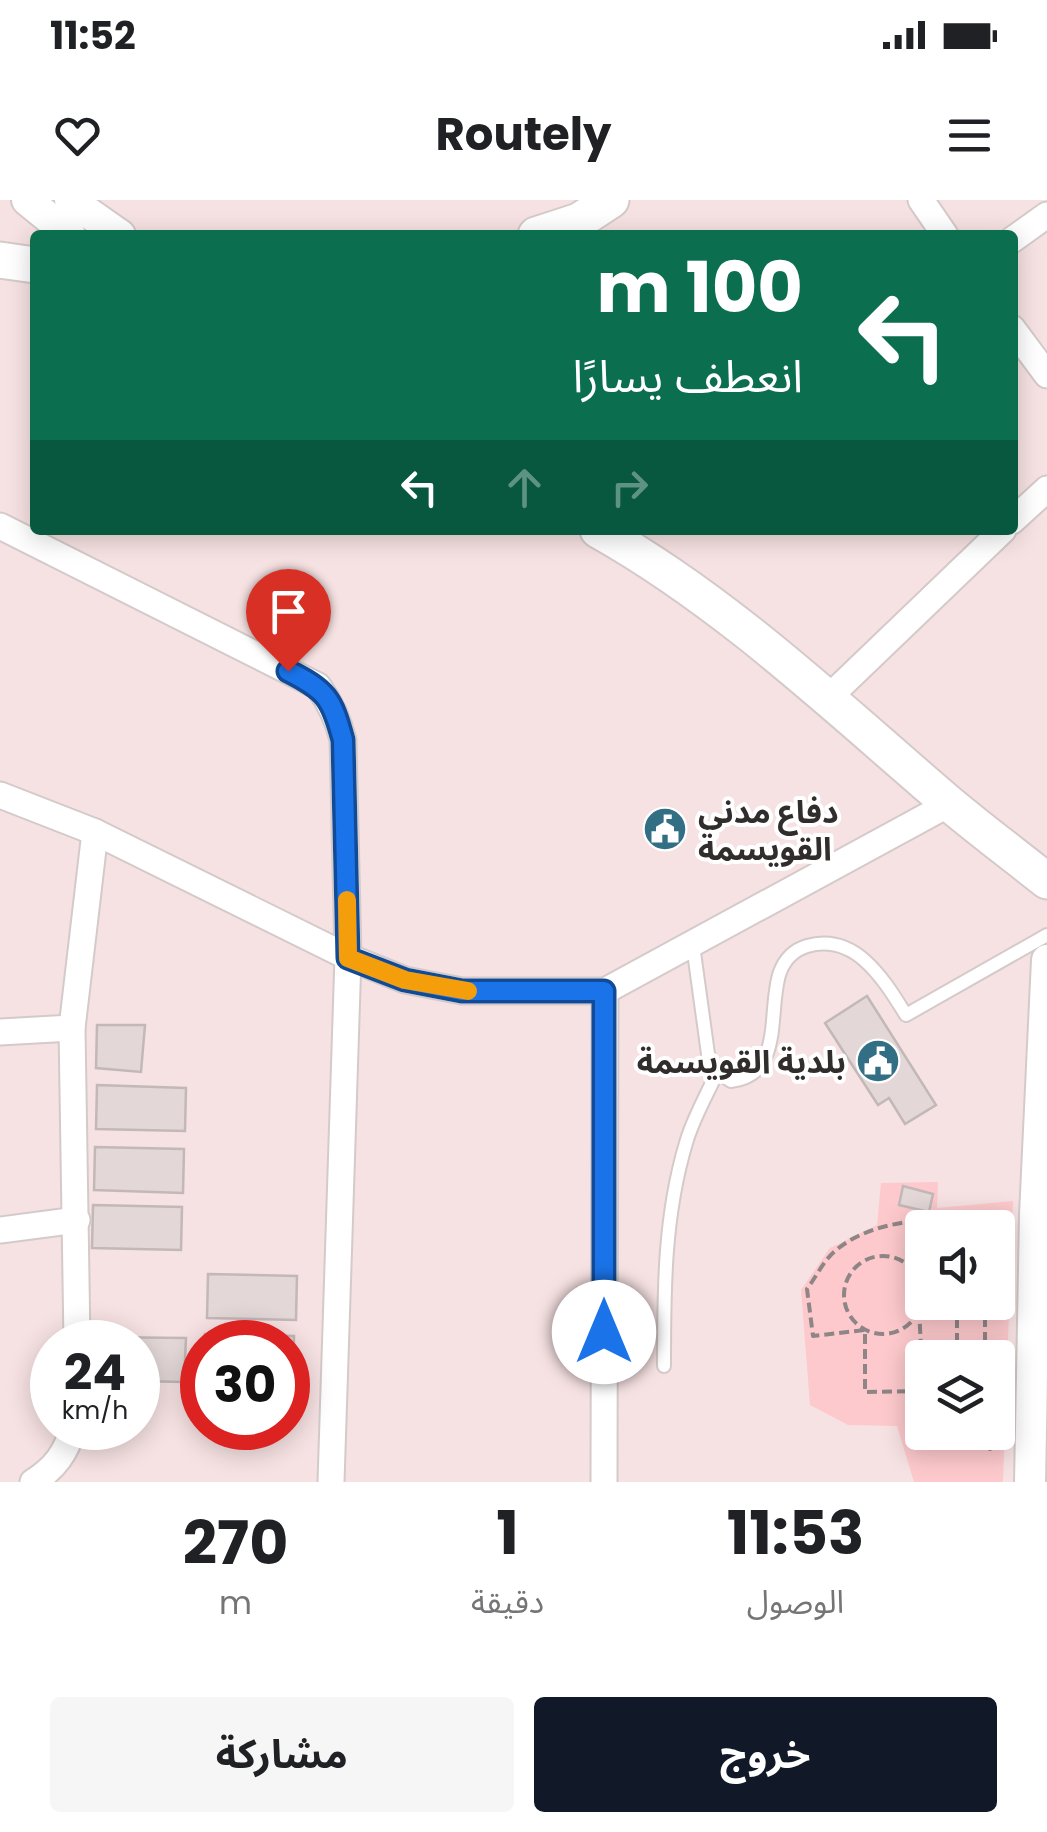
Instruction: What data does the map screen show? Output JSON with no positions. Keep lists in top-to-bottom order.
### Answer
{
  "places": {
    "public building": ["دفاع مدني القويسمة", "بلدية القويسمة"]
  },
  "page": {
    "status": "11:52",
    "header": "Routely",
    "turn": ["100 m", "انعطف يسارًا"],
    "speed": "24 km/h",
    "limit": "30",
    "eta": [
      "11:53",
      "الوصول",
      "1",
      "دقيقة",
      "270",
      "m"
    ],
    "buttons": ["خروج", "مشاركة"]
  }
}
